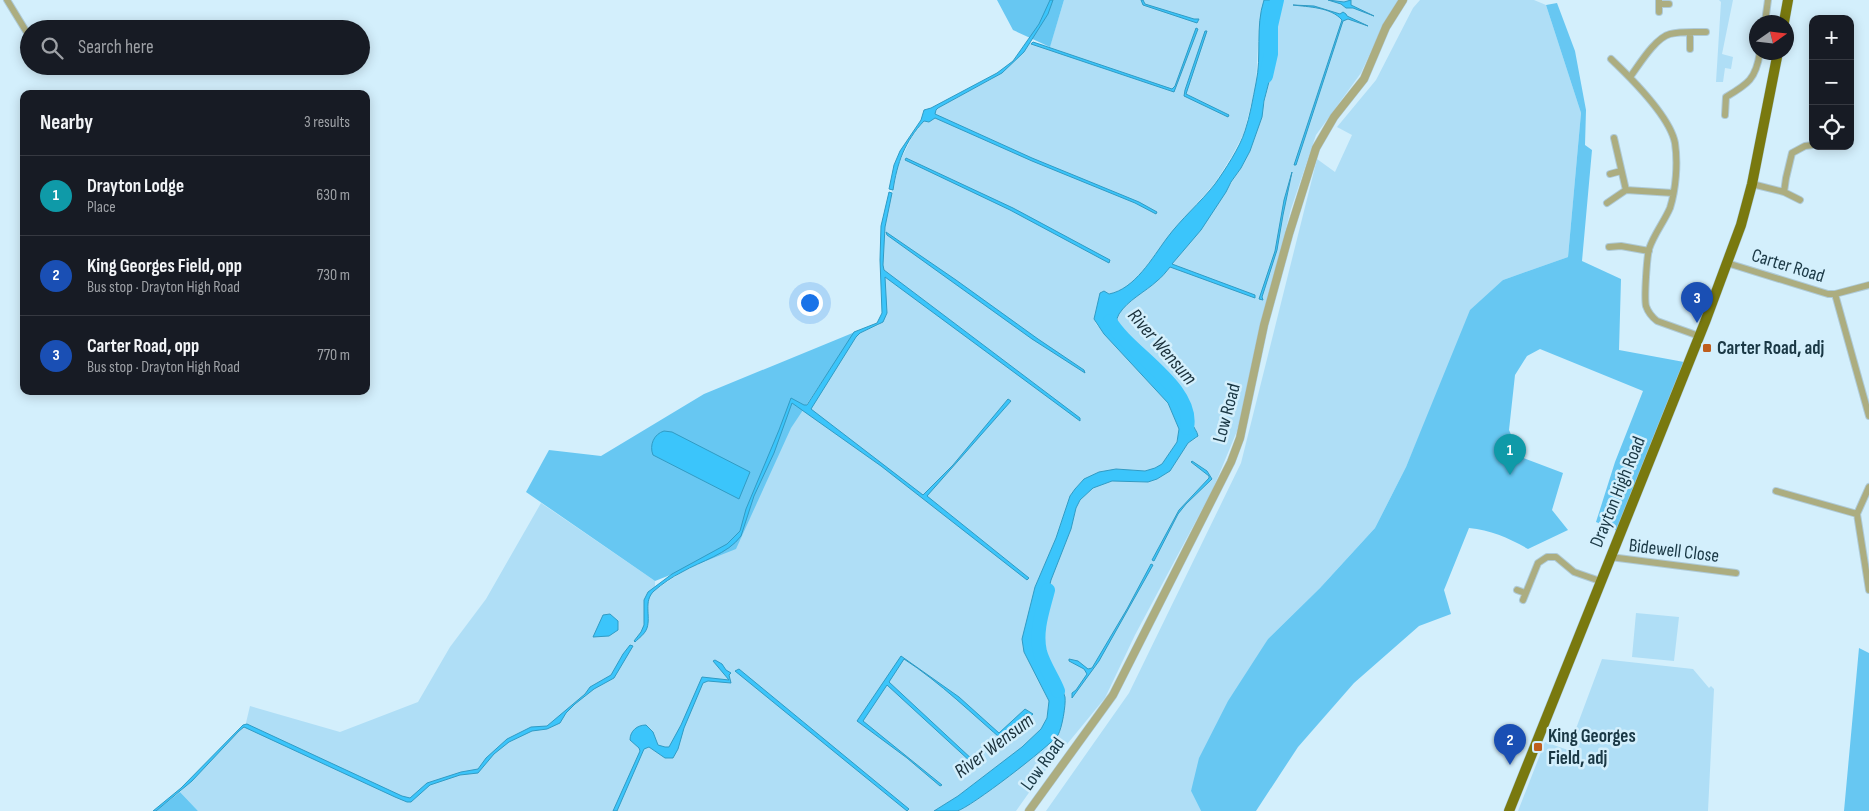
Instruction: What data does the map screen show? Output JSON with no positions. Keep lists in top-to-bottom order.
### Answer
{
  "streets": {
    "main road": ["Drayton High Road"],
    "street": ["Carter Road", "Low Road", "Bidewell Close"]
  },
  "crossings": [
    ["Carter Road", "Drayton High Road"],
    ["Drayton High Road", "Bidewell Close"]
  ],
  "water": ["River Wensum"],
  "places": {
    "transit": ["Carter Road, adj", "King Georges Field, adj"]
  },
  "north": "right",
  "page": {
    "map_buttons": ["+", "−"],
    "search": "Search here",
    "heading": ["Nearby", "3 results"],
    "list": [
      {
        "mark": "1",
        "name": "Drayton Lodge",
        "note": "Place",
        "value": "630 m"
      },
      {
        "mark": "2",
        "name": "King Georges Field, opp",
        "note": "Bus stop · Drayton High Road",
        "value": "730 m"
      },
      {
        "mark": "3",
        "name": "Carter Road, opp",
        "note": "Bus stop · Drayton High Road",
        "value": "770 m"
      }
    ],
    "pins": ["3", "1", "2"]
  }
}
